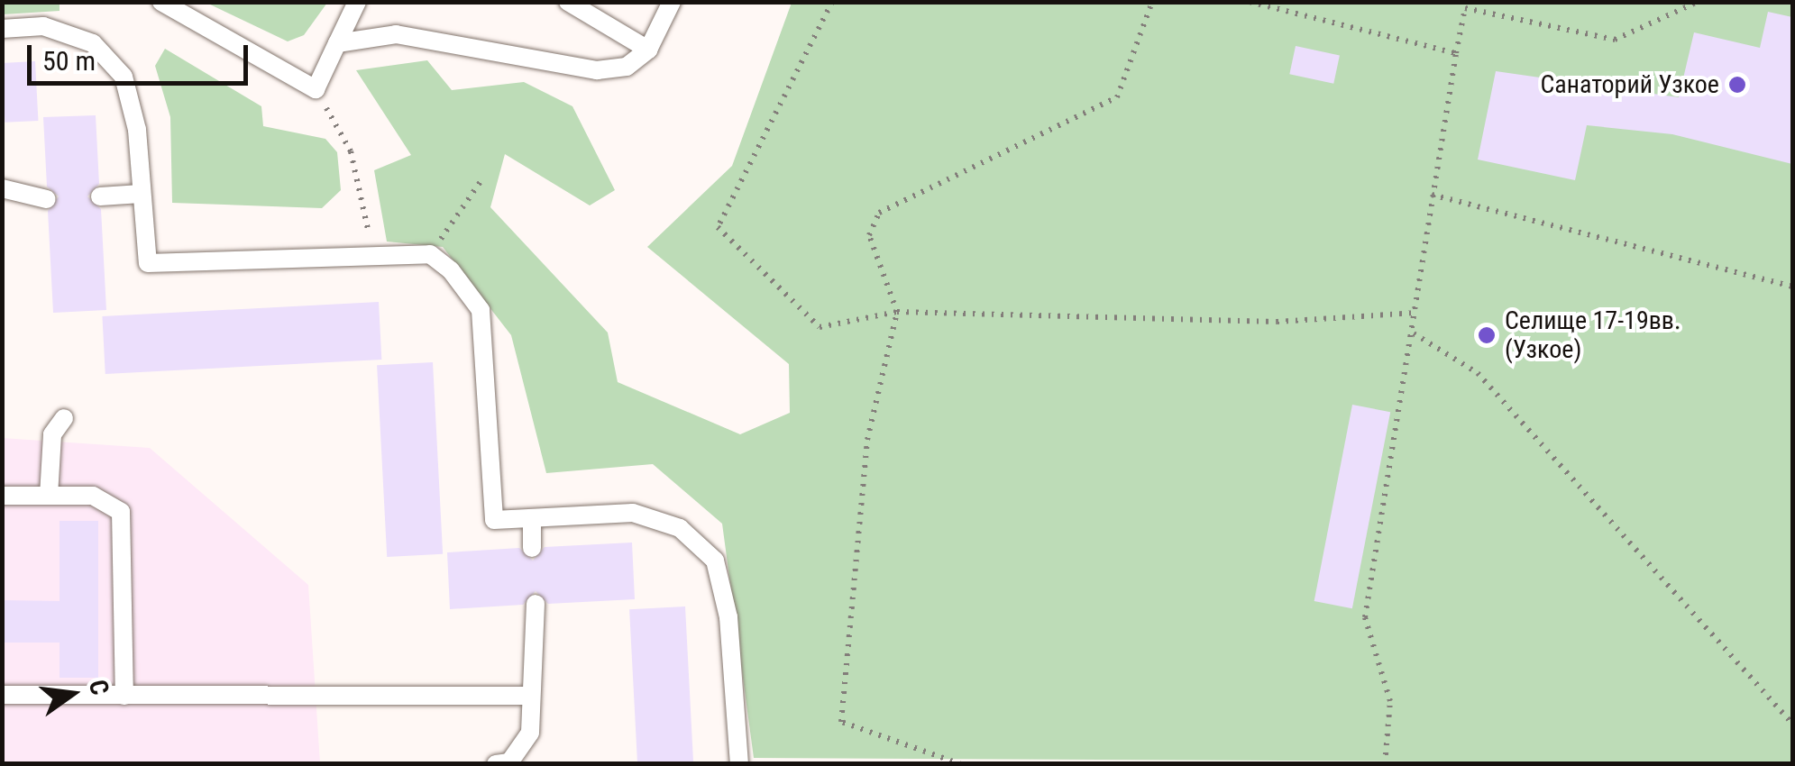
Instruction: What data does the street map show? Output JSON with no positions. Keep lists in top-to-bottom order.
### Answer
{
  "places": ["Санаторий Узкое", "Селище 17-19вв. (Узкое)"],
  "scale_bar": "50 m",
  "north": "right"
}
